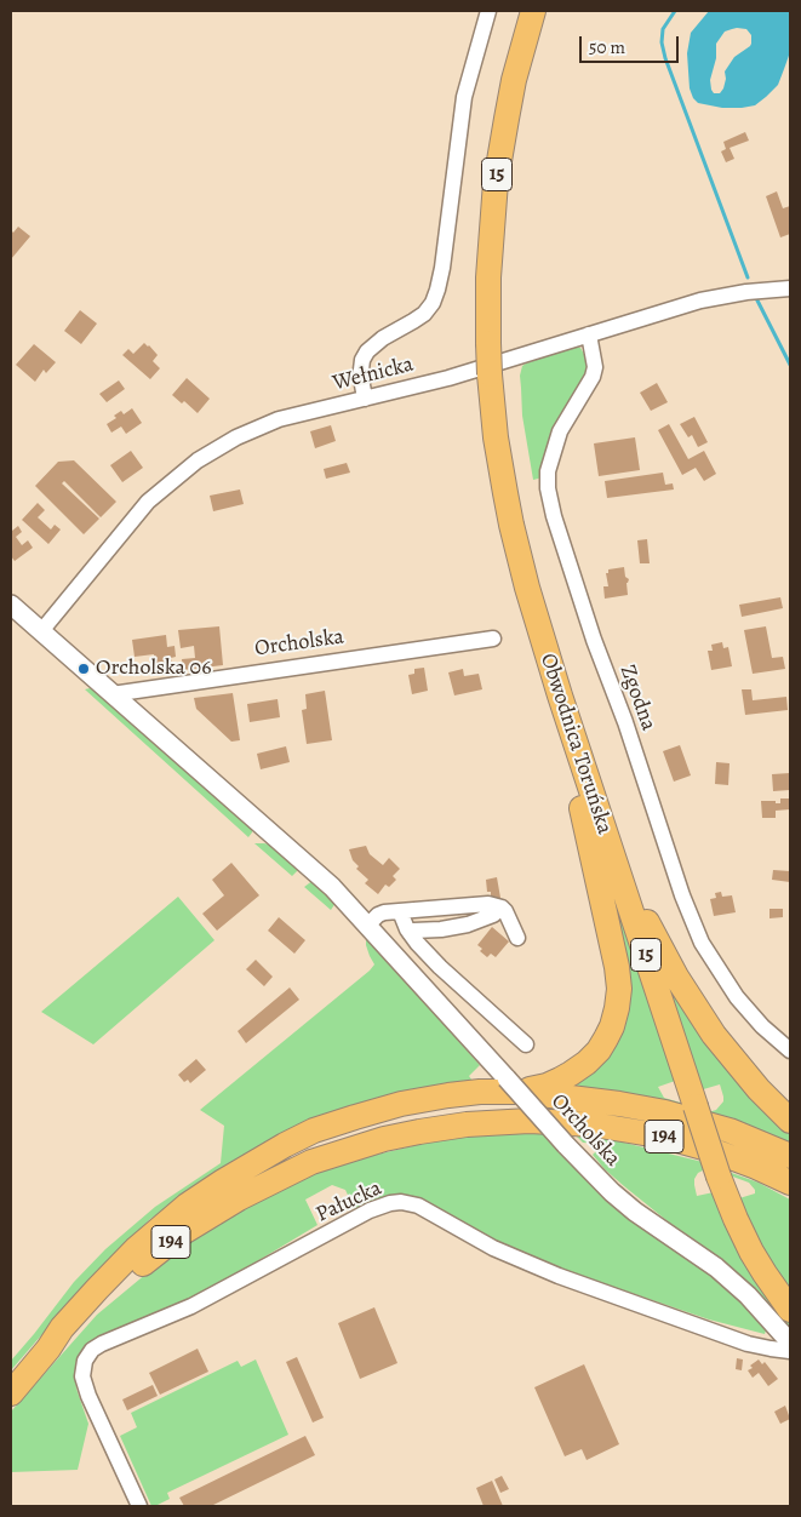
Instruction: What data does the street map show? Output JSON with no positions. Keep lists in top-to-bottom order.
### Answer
{
  "streets": {
    "main road": ["15", "Obwodnica Toruńska", "194"],
    "street": [
      "Wełnicka",
      "Orcholska",
      "Zgodna",
      "Pałucka"
    ]
  },
  "crossings": [
    ["15", "Obwodnica Toruńska"],
    ["Wełnicka", "Orcholska"],
    ["Wełnicka", "Zgodna"],
    ["Orcholska", "194"]
  ],
  "places": ["Orcholska 06"],
  "scale_bar": "50 m"
}
